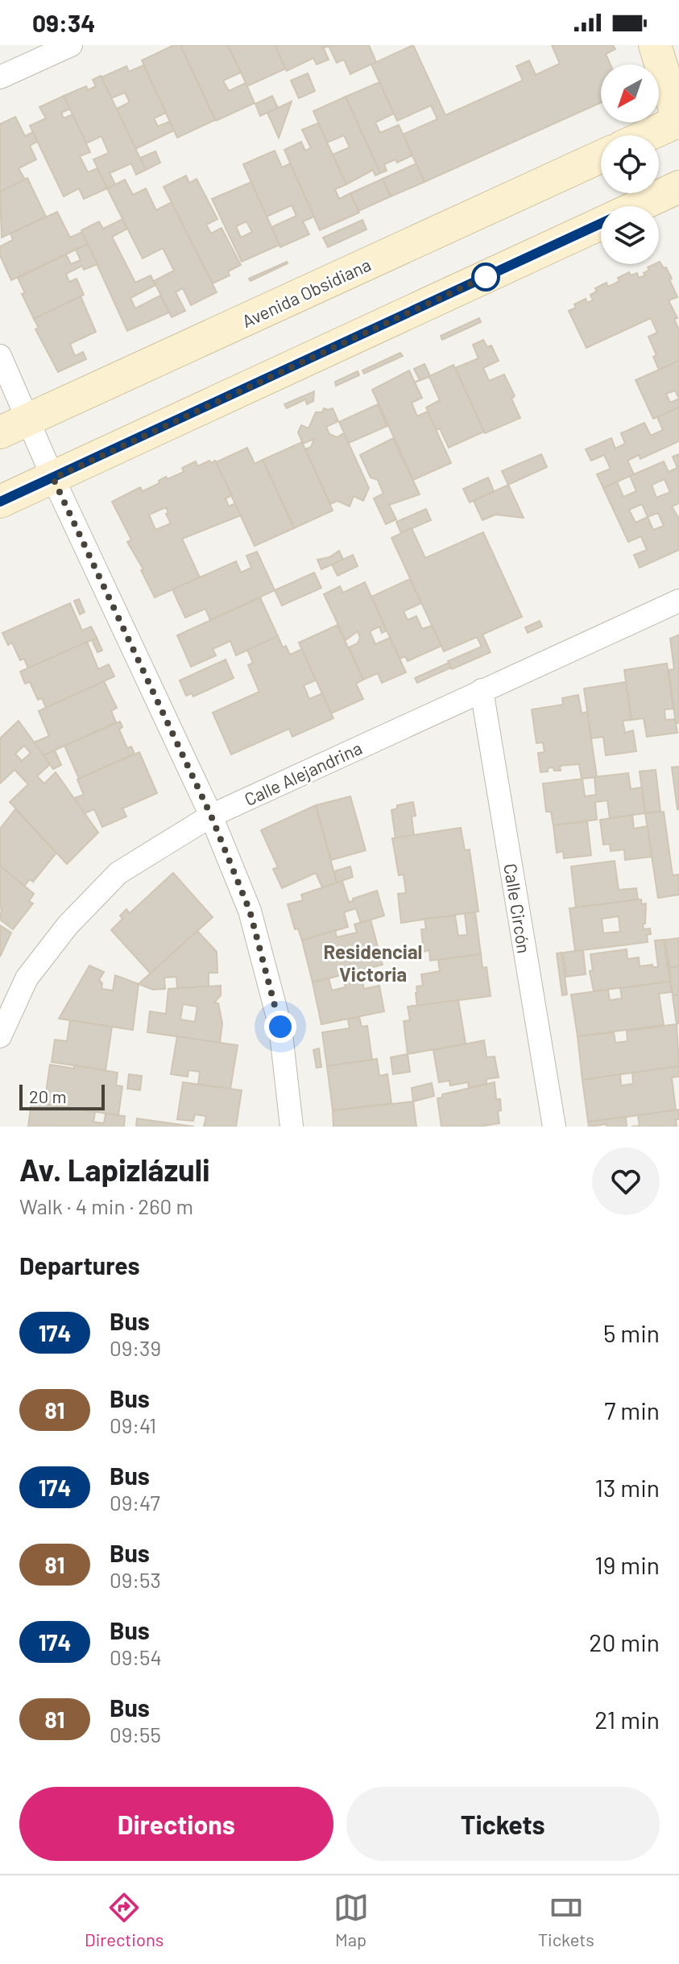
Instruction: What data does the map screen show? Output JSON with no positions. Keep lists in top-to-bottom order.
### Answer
{
  "streets": {
    "street": ["Avenida Obsidiana", "Calle Alejandrina", "Calle Circón"]
  },
  "crossings": [
    ["Calle Alejandrina", "Calle Circón"]
  ],
  "districts": ["Residencial Victoria"],
  "lines": ["bus line 174"],
  "scale_bar": "20 m",
  "north": "bottom left",
  "page": {
    "status": "09:34",
    "scale": "20 m",
    "heading": [
      ["Av. Lapizlázuli", "Walk · 4 min · 260 m"],
      "Departures"
    ],
    "list": [
      {
        "mark": "174",
        "name": "Bus",
        "note": "09:39",
        "value": "5 min"
      },
      {
        "mark": "81",
        "name": "Bus",
        "note": "09:41",
        "value": "7 min"
      },
      {
        "mark": "174",
        "name": "Bus",
        "note": "09:47",
        "value": "13 min"
      },
      {
        "mark": "81",
        "name": "Bus",
        "note": "09:53",
        "value": "19 min"
      },
      {
        "mark": "174",
        "name": "Bus",
        "note": "09:54",
        "value": "20 min"
      },
      {
        "mark": "81",
        "name": "Bus",
        "note": "09:55",
        "value": "21 min"
      }
    ],
    "buttons": ["Directions", "Tickets"],
    "tabs": ["Directions", "Map", "Tickets"]
  }
}
